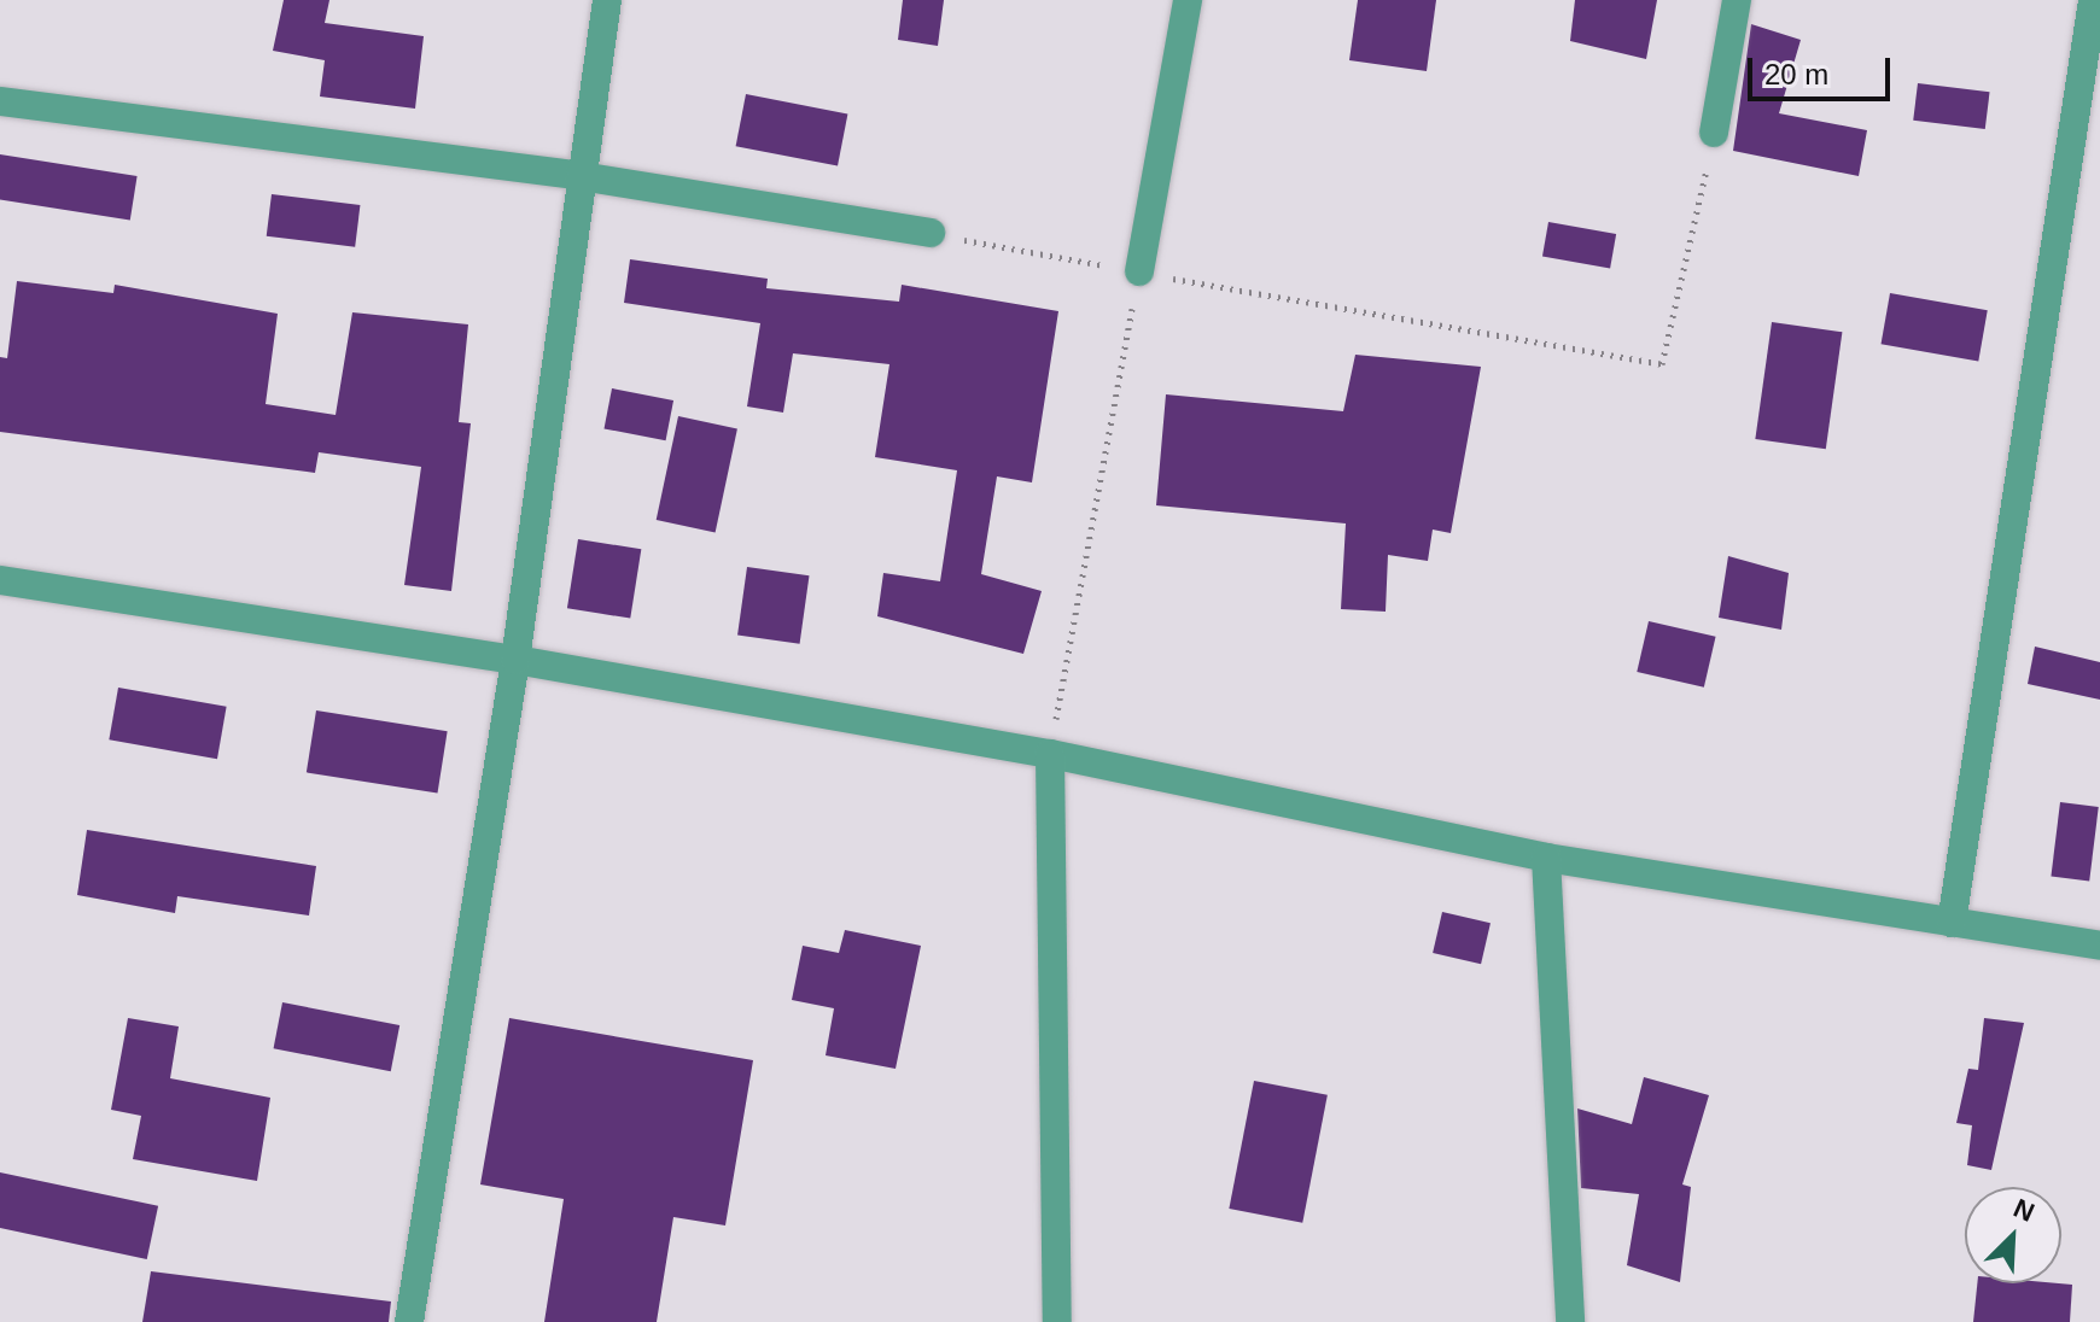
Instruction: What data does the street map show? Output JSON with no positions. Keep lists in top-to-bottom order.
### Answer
{
  "scale_bar": "20 m",
  "north": "top right"
}
